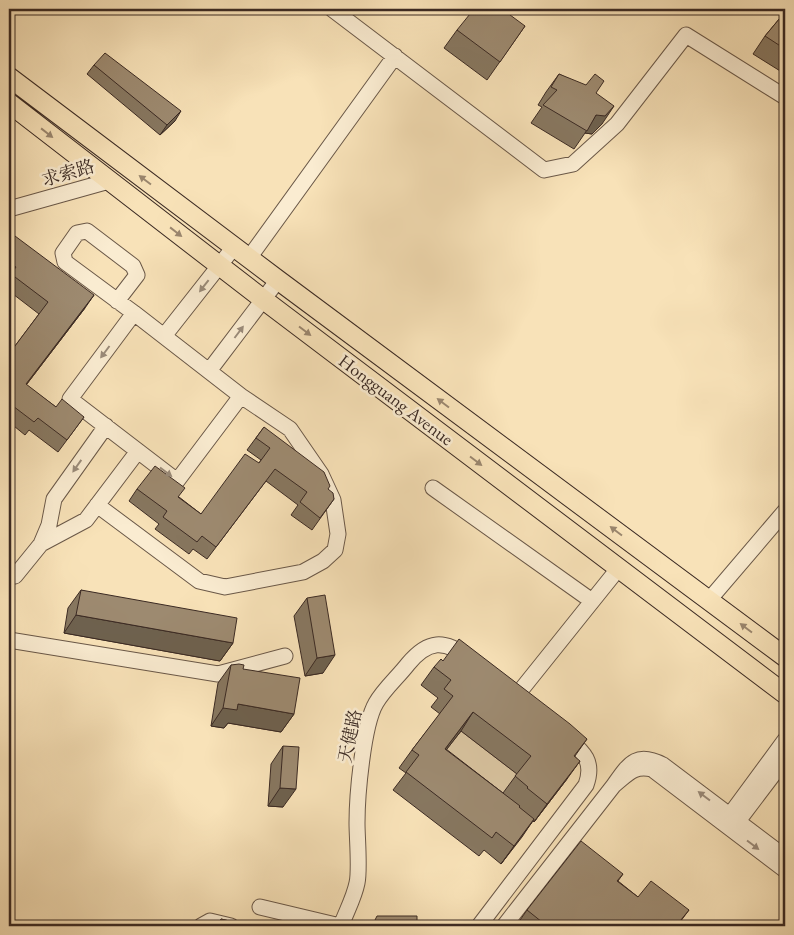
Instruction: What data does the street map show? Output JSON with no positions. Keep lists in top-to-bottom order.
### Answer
{
  "streets": {
    "main road": ["Hongguang Avenue"],
    "street": ["求索路", "天健路"]
  },
  "crossings": [
    ["求索路", "Hongguang Avenue"]
  ]
}
